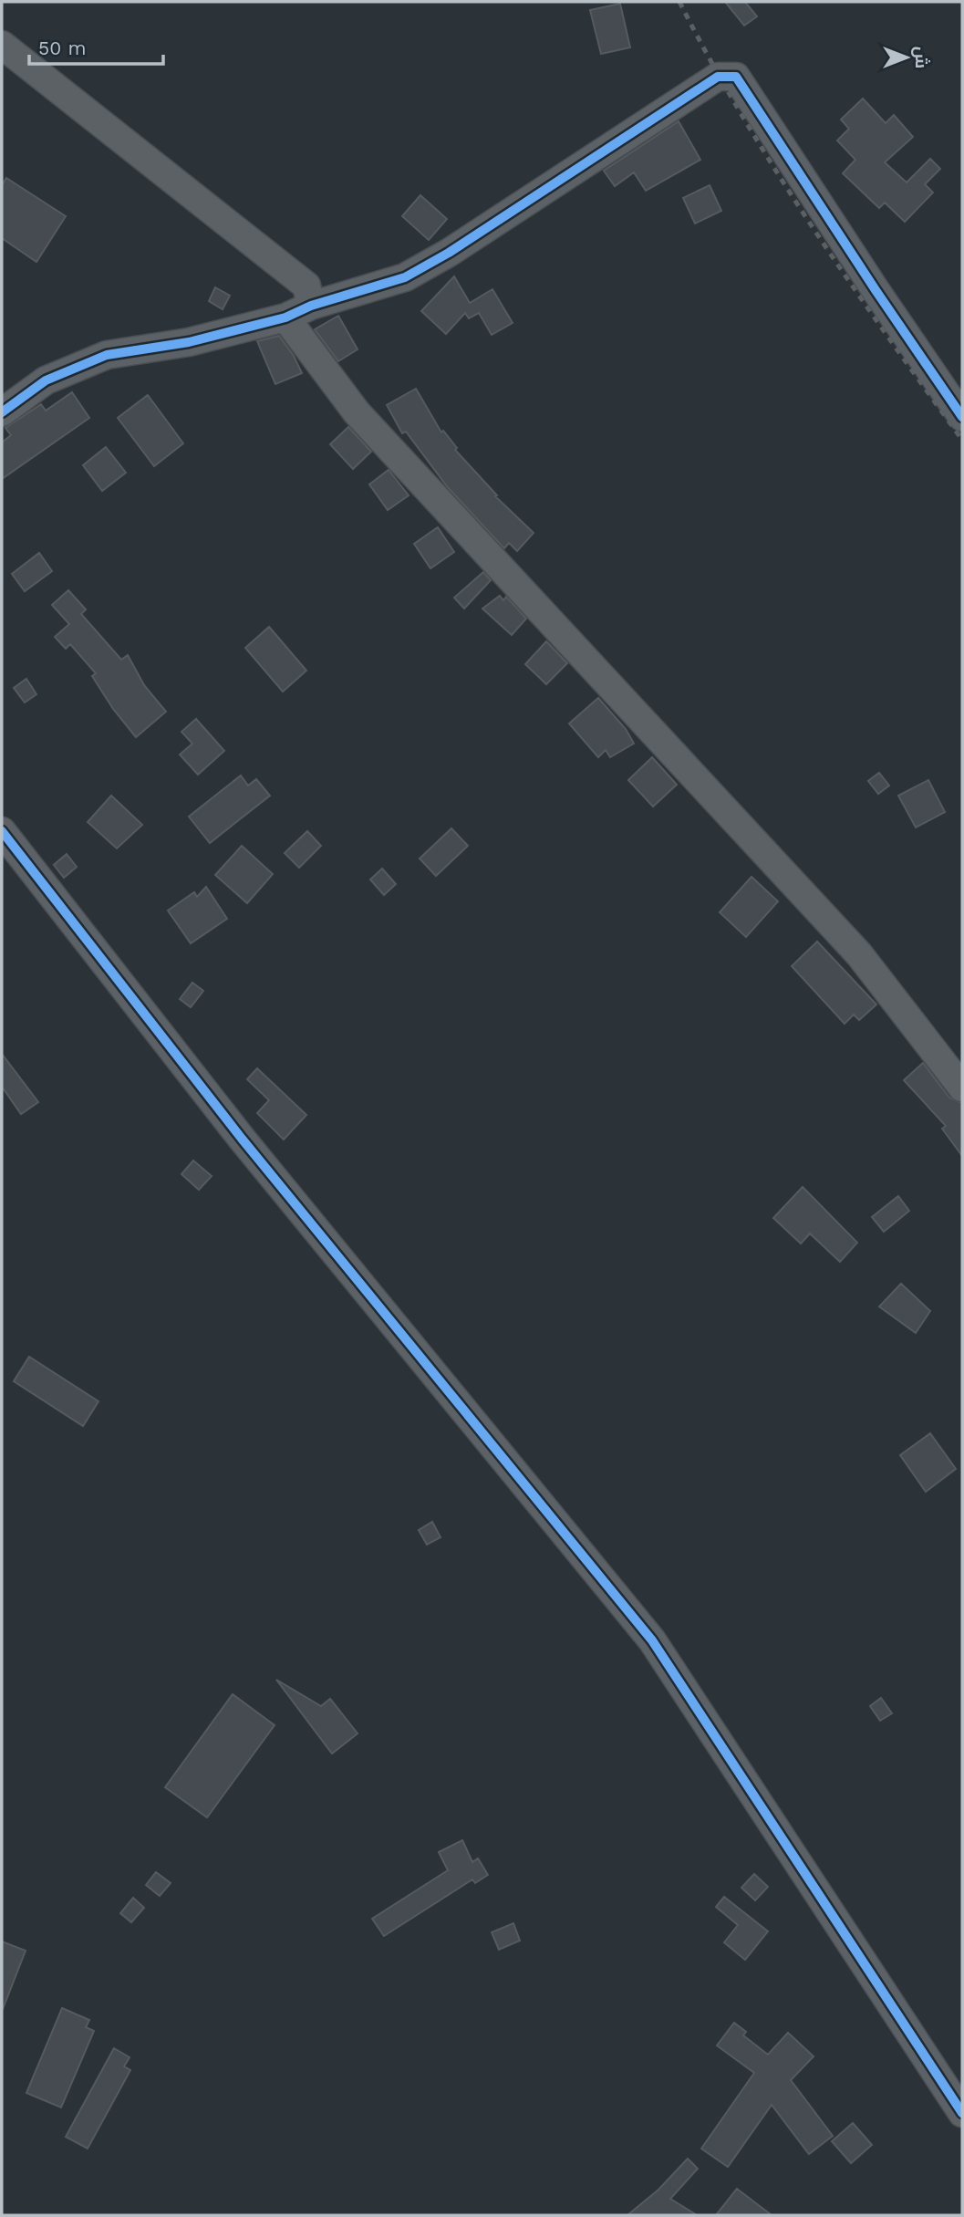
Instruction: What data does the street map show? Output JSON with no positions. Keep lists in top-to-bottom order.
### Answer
{
  "scale_bar": "50 m",
  "north": "right"
}
